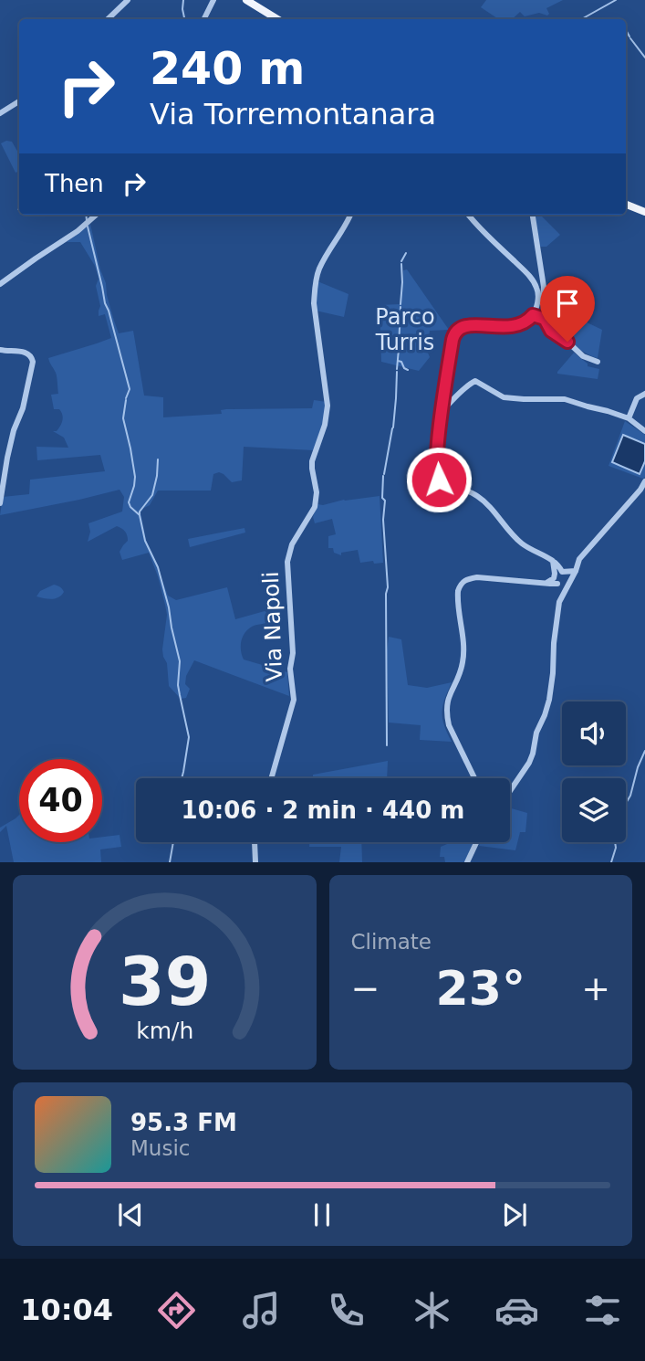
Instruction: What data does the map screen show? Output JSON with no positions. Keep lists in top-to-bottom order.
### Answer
{
  "streets": {
    "street": ["Via Napoli"]
  },
  "parks": ["Parco Turris"],
  "page": {
    "turn": ["240 m", "Via Torremontanara"],
    "then": "Then",
    "limit": "40",
    "trip": "10:06 · 2 min · 440 m",
    "tile": "Climate",
    "heat": ["−", "23°", "+"],
    "song": ["95.3 FM", "Music"],
    "tabs": "10:04",
    "gauge": ["39", "km/h"]
  }
}
